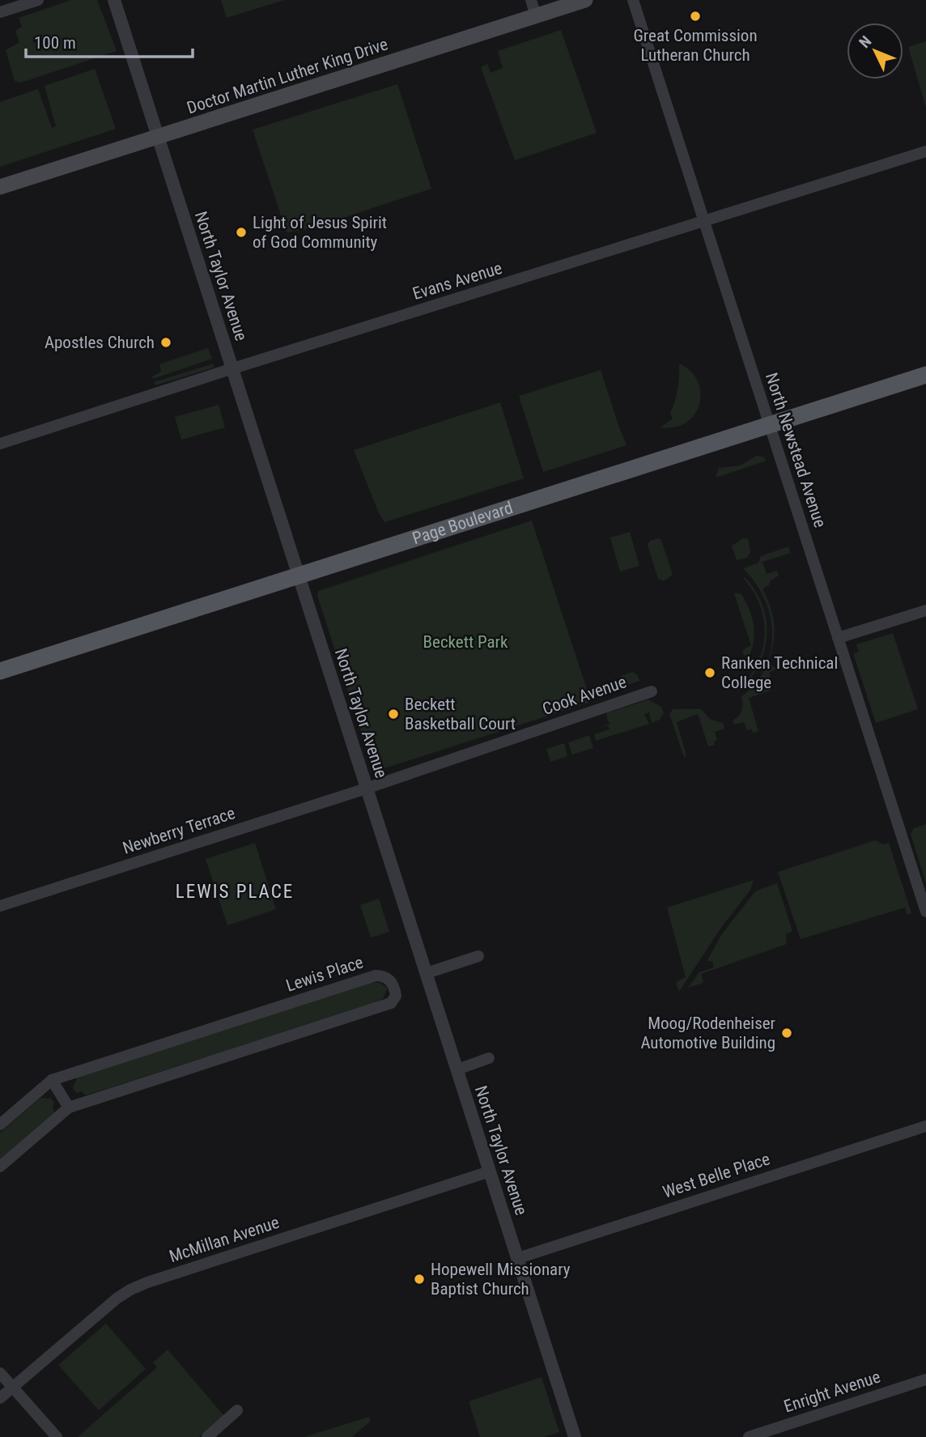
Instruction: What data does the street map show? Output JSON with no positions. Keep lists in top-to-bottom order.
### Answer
{
  "streets": {
    "main road": ["Doctor Martin Luther King Drive", "Page Boulevard"],
    "street": [
      "North Taylor Avenue",
      "Evans Avenue",
      "North Newstead Avenue",
      "Cook Avenue",
      "Newberry Terrace",
      "Lewis Place",
      "West Belle Place",
      "McMillan Avenue",
      "Enright Avenue"
    ]
  },
  "crossings": [
    ["Doctor Martin Luther King Drive", "North Taylor Avenue"],
    ["North Taylor Avenue", "Evans Avenue"],
    ["North Taylor Avenue", "Page Boulevard"],
    ["North Taylor Avenue", "Cook Avenue"],
    ["North Taylor Avenue", "Newberry Terrace"],
    ["North Taylor Avenue", "West Belle Place"],
    ["North Taylor Avenue", "McMillan Avenue"],
    ["Evans Avenue", "North Newstead Avenue"],
    ["North Newstead Avenue", "Page Boulevard"],
    ["Cook Avenue", "Newberry Terrace"]
  ],
  "districts": ["LEWIS PLACE"],
  "parks": ["Beckett Park"],
  "places": [
    "Great Commission Lutheran Church",
    "Light of Jesus Spirit of God Community",
    "Apostles Church",
    "Ranken Technical College",
    "Beckett Basketball Court",
    "Moog/Rodenheiser Automotive Building",
    "Hopewell Missionary Baptist Church"
  ],
  "scale_bar": "100 m",
  "north": "top left"
}
